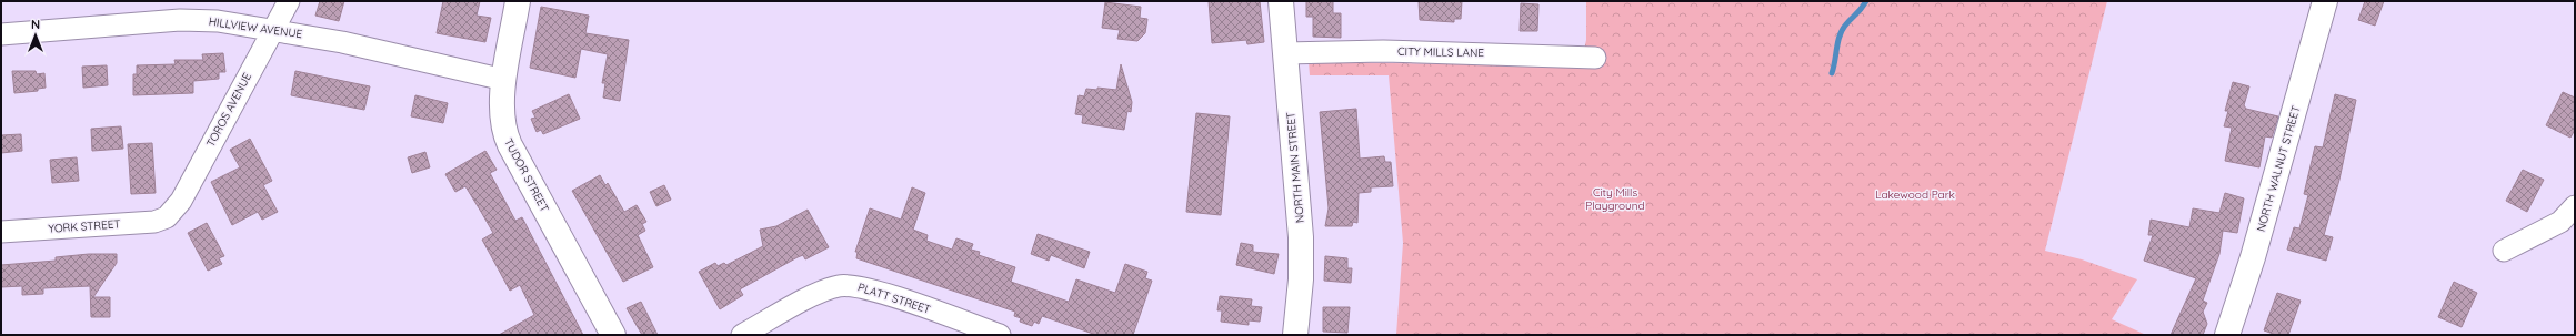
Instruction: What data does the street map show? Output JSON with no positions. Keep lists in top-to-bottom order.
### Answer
{
  "streets": {
    "street": [
      "HILLVIEW AVENUE",
      "CITY MILLS LANE",
      "TOROS AVENUE",
      "NORTH MAIN STREET",
      "NORTH WALNUT STREET",
      "TUDOR STREET",
      "YORK STREET",
      "PLATT STREET"
    ]
  },
  "crossings": [
    ["HILLVIEW AVENUE", "TOROS AVENUE"],
    ["HILLVIEW AVENUE", "TUDOR STREET"],
    ["CITY MILLS LANE", "NORTH MAIN STREET"],
    ["TOROS AVENUE", "YORK STREET"]
  ],
  "parks": ["City Mills Playground", "Lakewood Park"],
  "north": "top"
}
